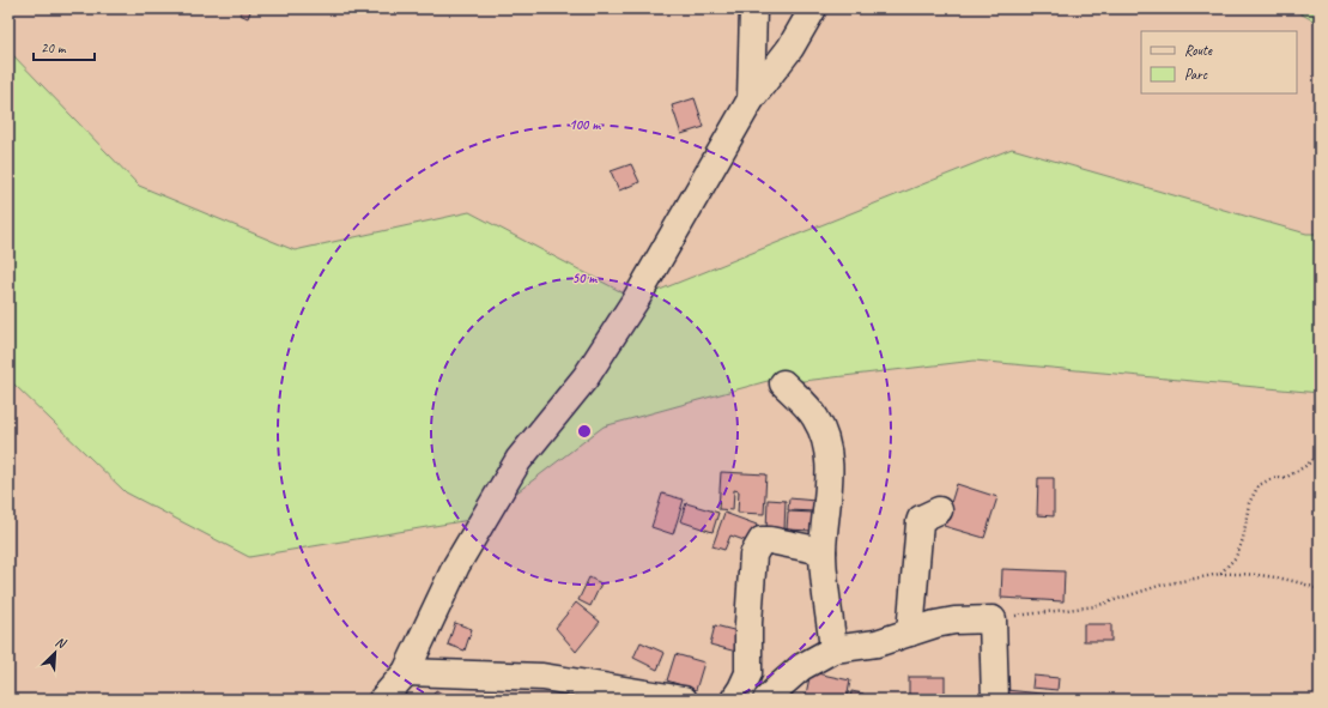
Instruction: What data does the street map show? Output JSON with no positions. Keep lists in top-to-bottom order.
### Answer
{
  "legend": ["Route", "Parc"],
  "scale_bar": "20 m",
  "north": "top right",
  "rings": ["100 m", "50 m"]
}
